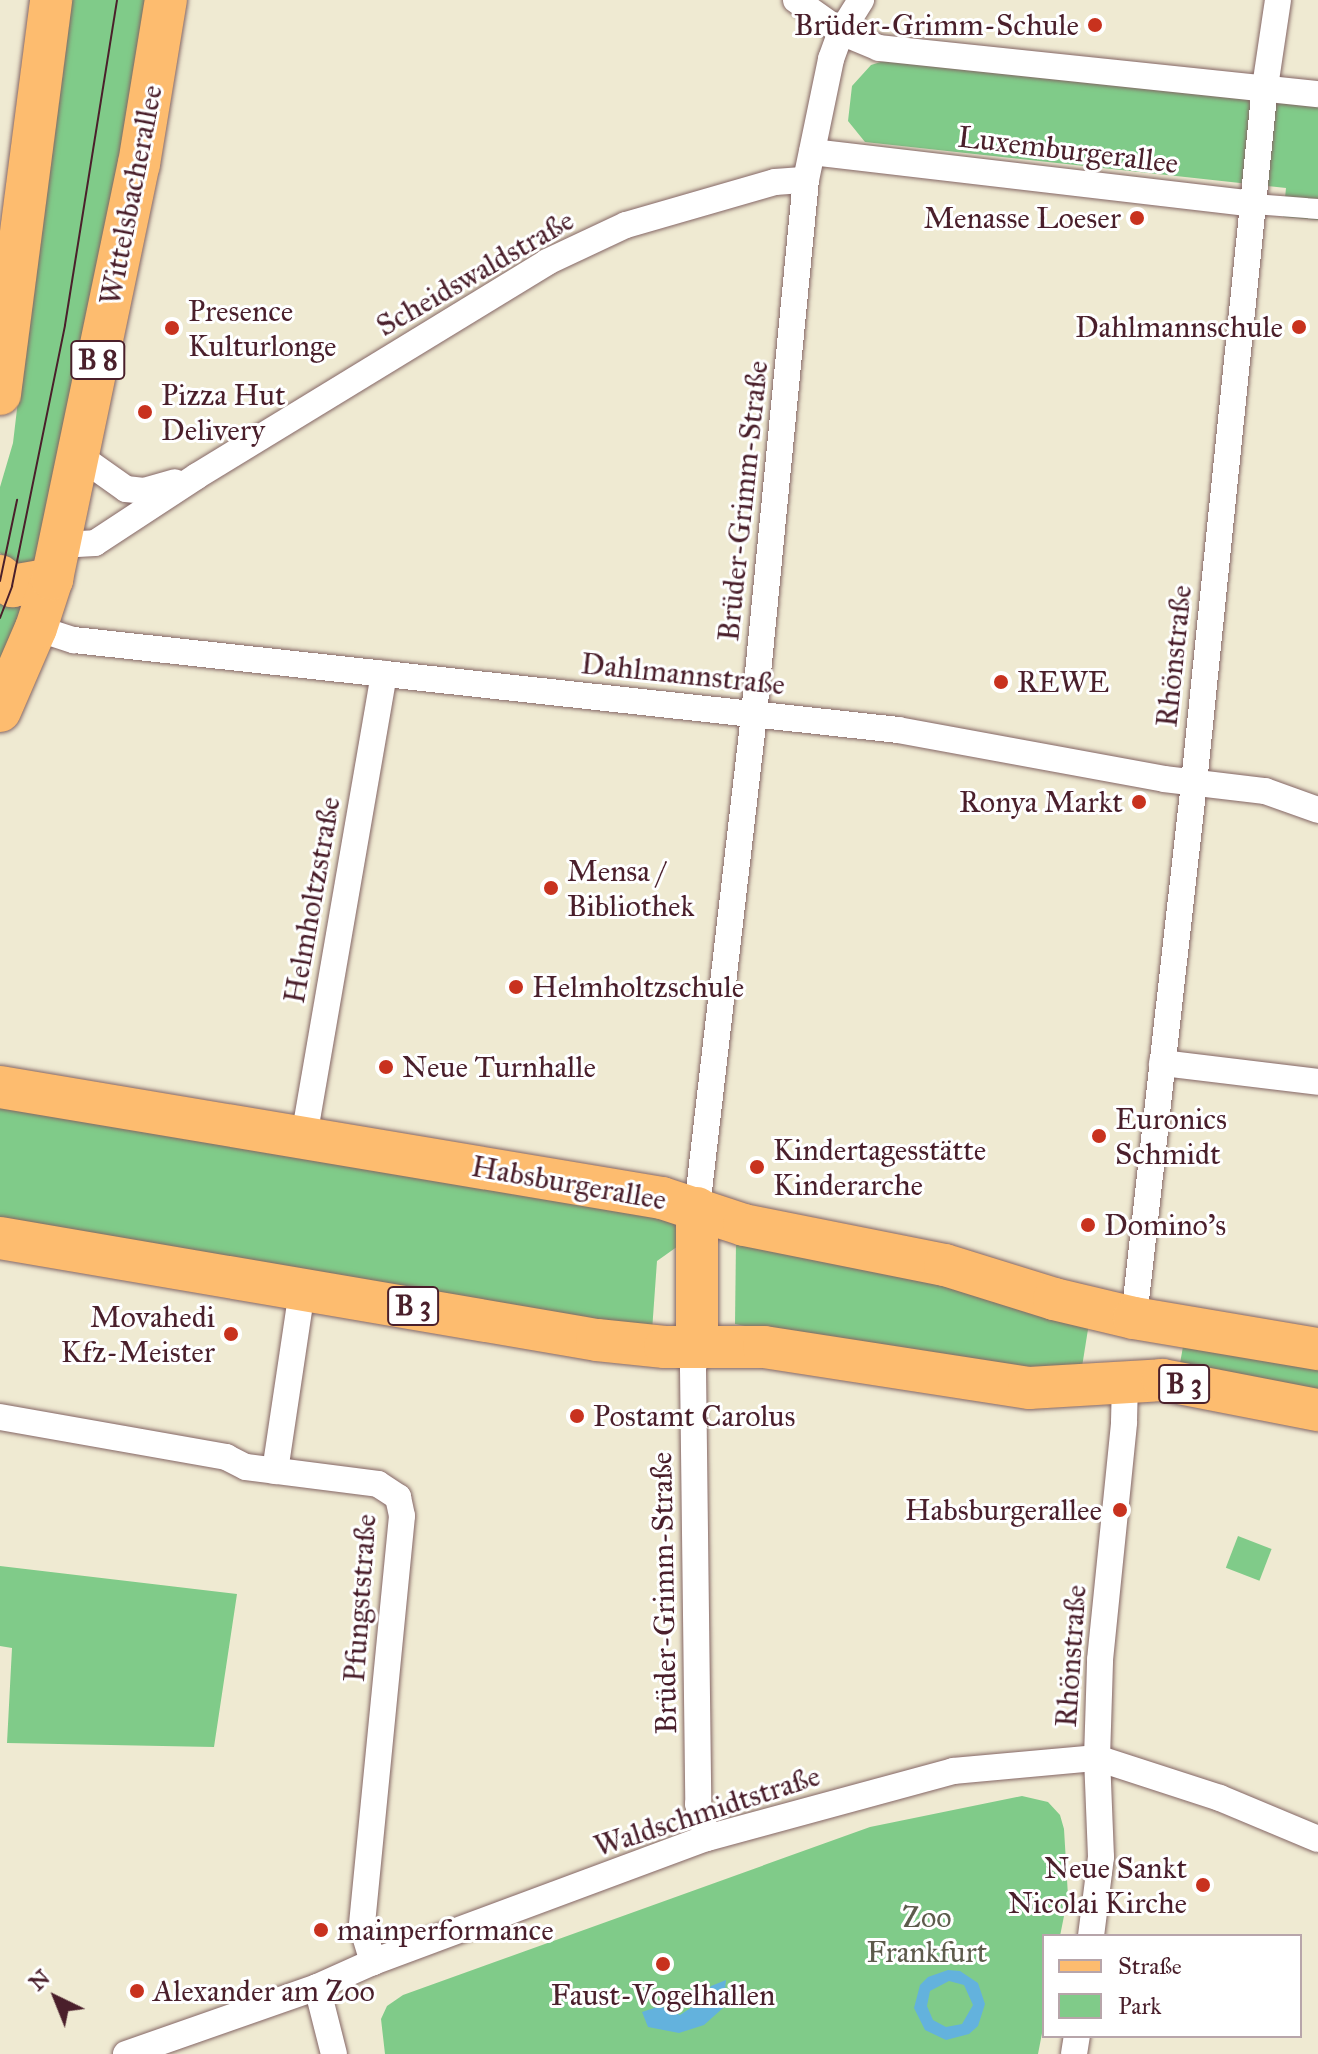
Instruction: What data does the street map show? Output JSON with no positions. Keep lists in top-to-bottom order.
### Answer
{
  "streets": {
    "main road": [
      "Wittelsbacherallee",
      "B 8",
      "Habsburgerallee",
      "B 3"
    ],
    "street": [
      "Luxemburgerallee",
      "Scheidswaldstraße",
      "Brüder-Grimm-Straße",
      "Rhönstraße",
      "Dahlmannstraße",
      "Helmholtzstraße",
      "Pfungststraße",
      "Waldschmidtstraße"
    ]
  },
  "crossings": [
    ["Luxemburgerallee", "Brüder-Grimm-Straße"],
    ["Luxemburgerallee", "Rhönstraße"],
    ["Wittelsbacherallee", "Scheidswaldstraße"],
    ["Wittelsbacherallee", "Dahlmannstraße"],
    ["Scheidswaldstraße", "Brüder-Grimm-Straße"],
    ["Brüder-Grimm-Straße", "Dahlmannstraße"],
    ["Brüder-Grimm-Straße", "Habsburgerallee"],
    ["Brüder-Grimm-Straße", "B 3"],
    ["Brüder-Grimm-Straße", "Waldschmidtstraße"],
    ["Rhönstraße", "Dahlmannstraße"],
    ["Rhönstraße", "Habsburgerallee"],
    ["Rhönstraße", "B 3"],
    ["Rhönstraße", "Waldschmidtstraße"],
    ["Dahlmannstraße", "Helmholtzstraße"],
    ["Helmholtzstraße", "Habsburgerallee"],
    ["Pfungststraße", "Waldschmidtstraße"]
  ],
  "parks": ["Zoo Frankfurt"],
  "places": [
    "Brüder-Grimm-Schule",
    "Menasse Loeser",
    "Dahlmannschule",
    "Presence Kulturlonge",
    "Pizza Hut Delivery",
    "REWE",
    "Ronya Markt",
    "Mensa / Bibliothek",
    "Helmholtzschule",
    "Neue Turnhalle",
    "Euronics Schmidt",
    "Kindertagesstätte Kinderarche",
    "Domino's",
    "Movahedi Kfz-Meister",
    "Postamt Carolus",
    "Habsburgerallee",
    "Neue Sankt Nicolai Kirche",
    "mainperformance",
    "Faust-Vogelhallen",
    "Alexander am Zoo"
  ],
  "legend": ["Straße", "Park"],
  "north": "top left"
}
